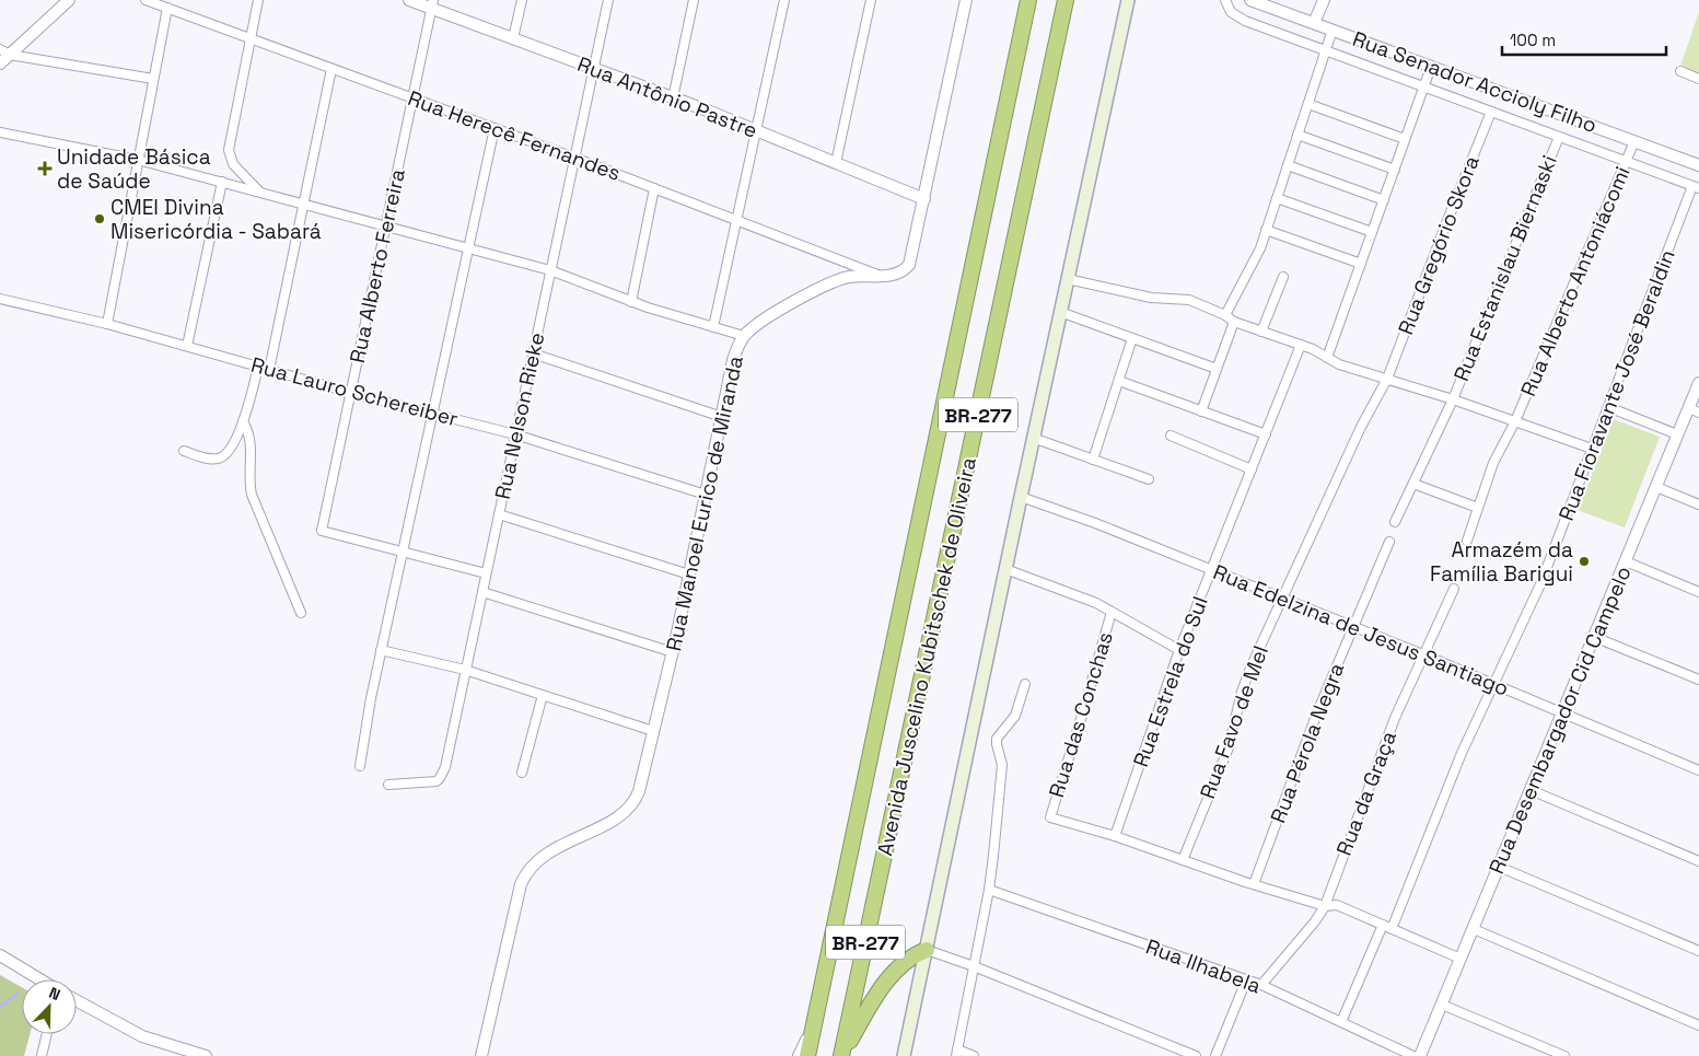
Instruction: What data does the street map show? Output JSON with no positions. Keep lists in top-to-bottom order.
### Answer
{
  "streets": {
    "highway": ["BR-277", "Avenida Juscelino Kubitschek de Oliveira"],
    "street": [
      "Rua Senador Accioly Filho",
      "Rua Antônio Pastre",
      "Rua Herecê Fernandes",
      "Rua Gregório Skora",
      "Rua Alberto Ferreira",
      "Rua Estanislau Biernaski",
      "Rua Alberto Antoniácomi",
      "Rua Fioravante José Beraldin",
      "Rua Lauro Schereiber",
      "Rua Nelson Rieke",
      "Rua Manoel Eurico de Miranda",
      "Rua Edelzina de Jesus Santiago",
      "Rua Estrela do Sul",
      "Rua das Conchas",
      "Rua Desembargador Cid Campelo",
      "Rua Favo de Mel",
      "Rua Pérola Negra",
      "Rua da Graça",
      "Rua Ilhabela"
    ]
  },
  "crossings": [
    ["Rua Senador Accioly Filho", "Rua Alberto Antoniácomi"],
    ["Rua Antônio Pastre", "Rua Alberto Ferreira"],
    ["Rua Antônio Pastre", "Rua Nelson Rieke"],
    ["Rua Antônio Pastre", "Rua Manoel Eurico de Miranda"],
    ["Rua Herecê Fernandes", "Rua Alberto Ferreira"],
    ["Rua Herecê Fernandes", "Rua Nelson Rieke"],
    ["Rua Herecê Fernandes", "Rua Manoel Eurico de Miranda"],
    ["Rua Gregório Skora", "Rua Favo de Mel"],
    ["Rua Alberto Ferreira", "Rua Lauro Schereiber"],
    ["Rua Fioravante José Beraldin", "Rua Edelzina de Jesus Santiago"],
    ["Rua Fioravante José Beraldin", "Rua Ilhabela"],
    ["Rua Lauro Schereiber", "Rua Nelson Rieke"],
    ["Rua Lauro Schereiber", "Rua Manoel Eurico de Miranda"],
    ["Rua Edelzina de Jesus Santiago", "Rua Estrela do Sul"],
    ["Rua Edelzina de Jesus Santiago", "Rua Desembargador Cid Campelo"],
    ["Rua Edelzina de Jesus Santiago", "Rua Favo de Mel"],
    ["Rua Edelzina de Jesus Santiago", "Rua Pérola Negra"],
    ["Rua Edelzina de Jesus Santiago", "Rua da Graça"],
    ["Rua Estrela do Sul", "Rua das Conchas"],
    ["Rua da Graça", "Rua Ilhabela"]
  ],
  "places": {
    "health": ["Unidade Básica de Saúde"],
    "other": ["CMEI Divina Misericórdia - Sabará", "Armazém da Família Barigui"]
  },
  "scale_bar": "100 m",
  "north": "top right"
}
